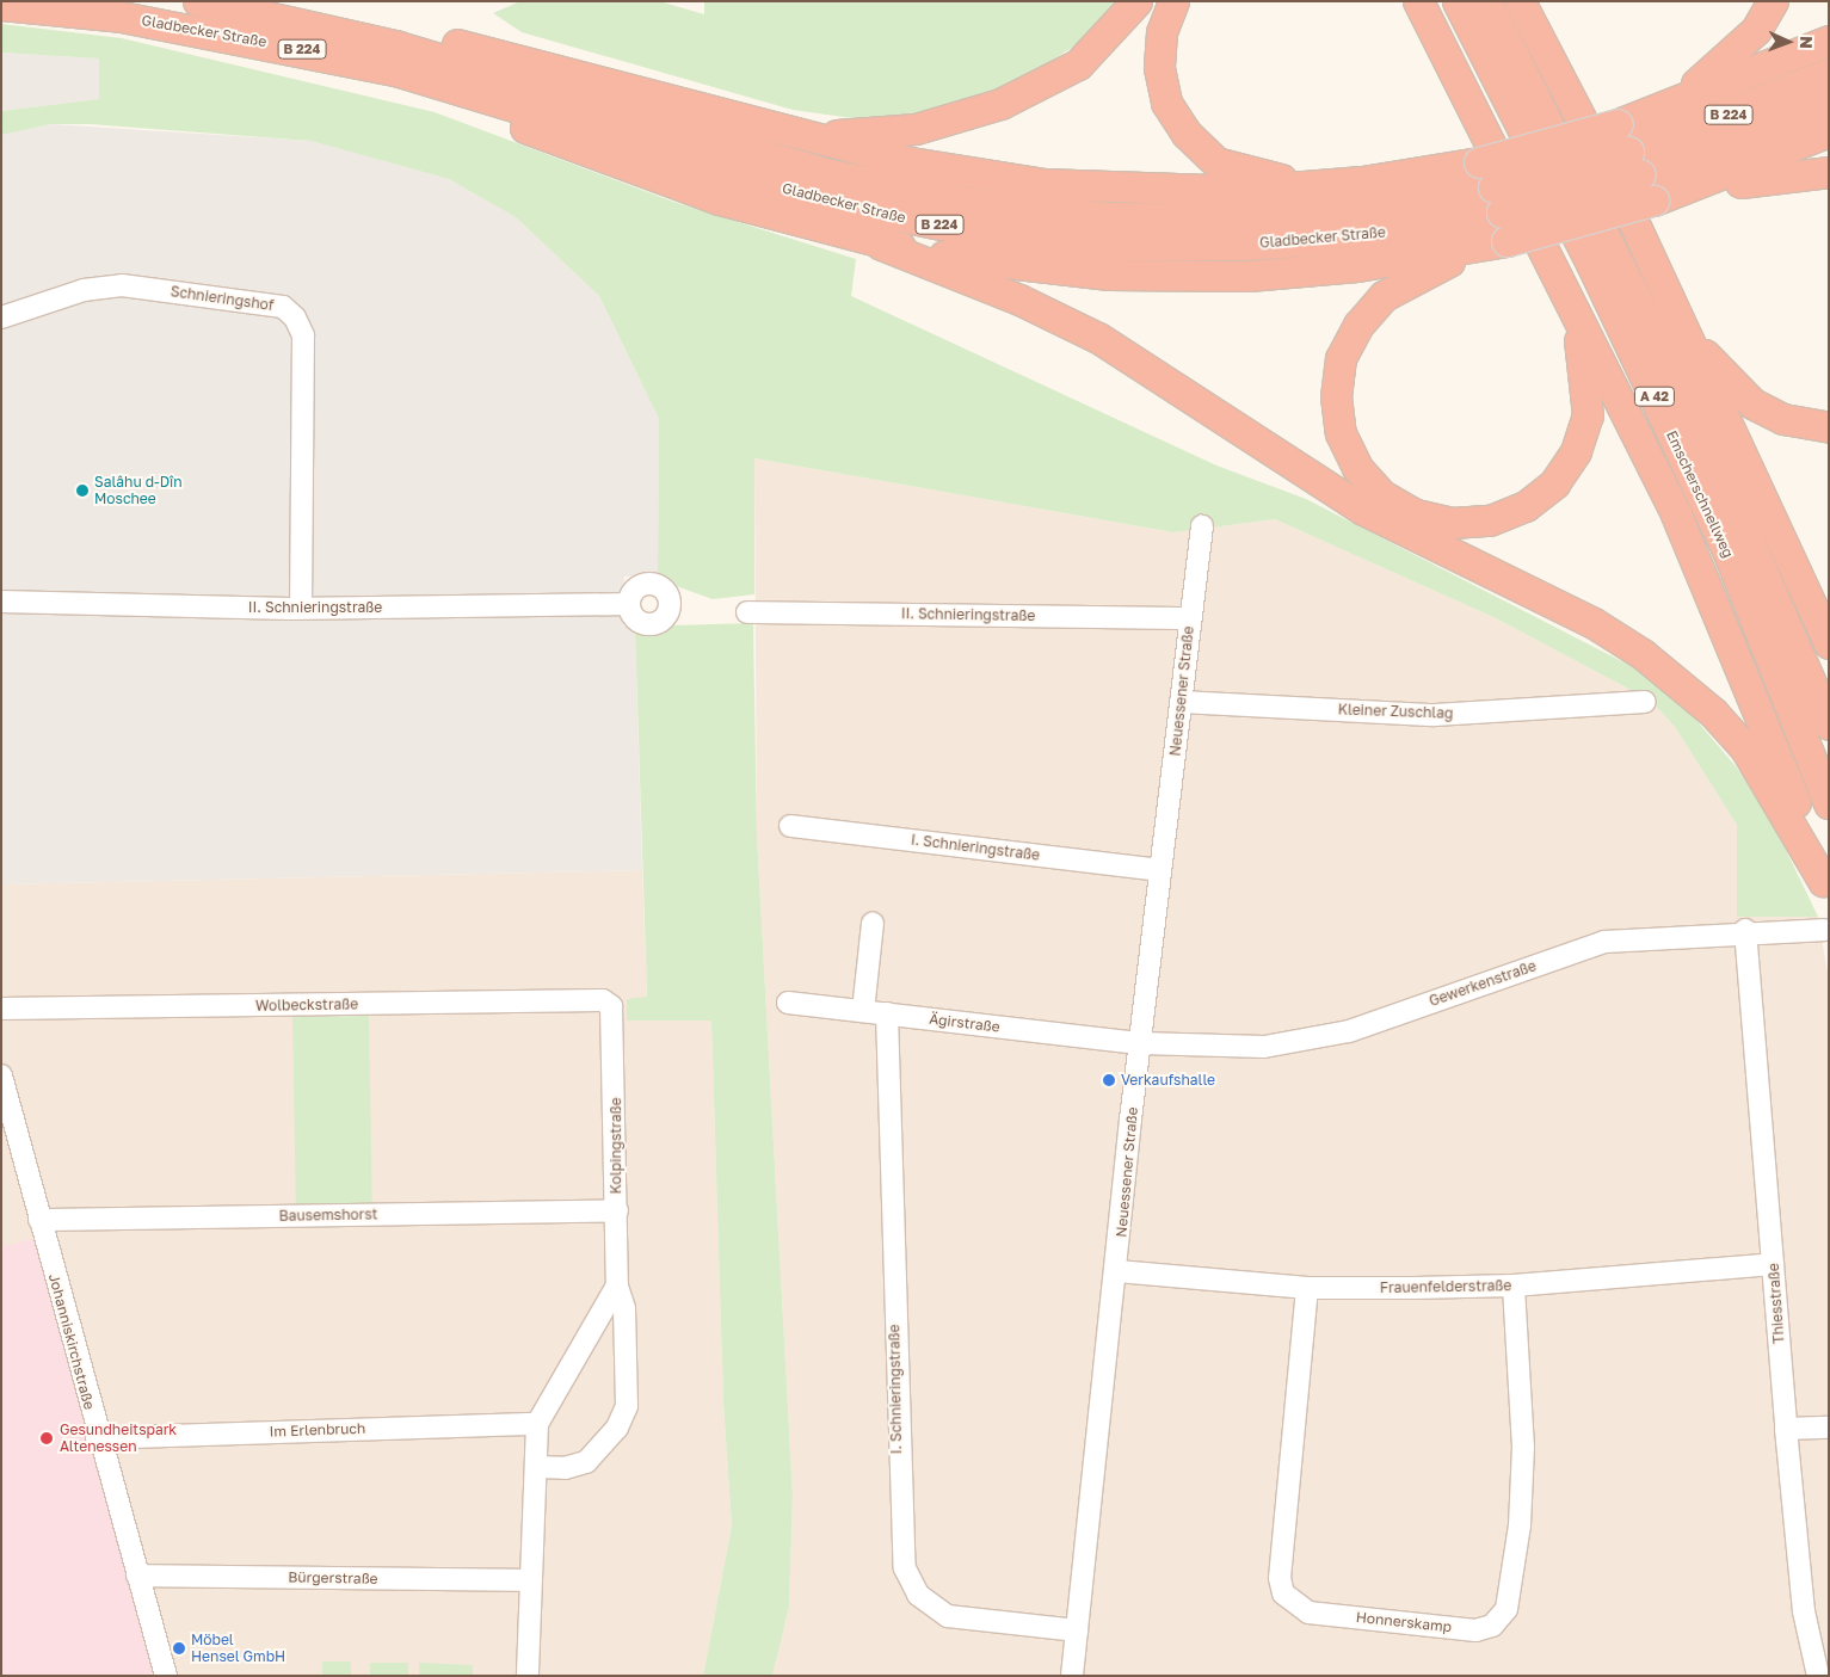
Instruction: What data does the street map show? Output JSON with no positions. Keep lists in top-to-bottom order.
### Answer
{
  "streets": {
    "highway": [
      "Gladbecker Straße",
      "B 224",
      "A 42",
      "Emscherschnellweg"
    ],
    "street": [
      "Schnieringshof",
      "II. Schnieringstraße",
      "Neuessener Straße",
      "Kleiner Zuschlag",
      "I. Schnieringstraße",
      "Gewerkenstraße",
      "Wolbeckstraße",
      "Ägirstraße",
      "Kolpingstraße",
      "Bausemshorst",
      "Frauenfelderstraße",
      "Thiesstraße",
      "Johanniskirchstraße",
      "Im Erlenbruch",
      "Bürgerstraße",
      "Honnerskamp"
    ]
  },
  "crossings": [
    ["Schnieringshof", "II. Schnieringstraße"],
    ["II. Schnieringstraße", "Neuessener Straße"],
    ["Neuessener Straße", "Kleiner Zuschlag"],
    ["Neuessener Straße", "I. Schnieringstraße"],
    ["Neuessener Straße", "Gewerkenstraße"],
    ["Neuessener Straße", "Ägirstraße"],
    ["Neuessener Straße", "Frauenfelderstraße"],
    ["I. Schnieringstraße", "Ägirstraße"],
    ["Gewerkenstraße", "Ägirstraße"],
    ["Gewerkenstraße", "Thiesstraße"],
    ["Wolbeckstraße", "Kolpingstraße"],
    ["Kolpingstraße", "Bausemshorst"],
    ["Bausemshorst", "Johanniskirchstraße"],
    ["Frauenfelderstraße", "Thiesstraße"],
    ["Frauenfelderstraße", "Honnerskamp"],
    ["Johanniskirchstraße", "Im Erlenbruch"],
    ["Johanniskirchstraße", "Bürgerstraße"]
  ],
  "places": [
    "Salâhu d-Dîn Moschee",
    "Verkaufshalle",
    "Gesundheitspark Altenessen",
    "Möbel Hensel GmbH"
  ],
  "north": "right"
}
